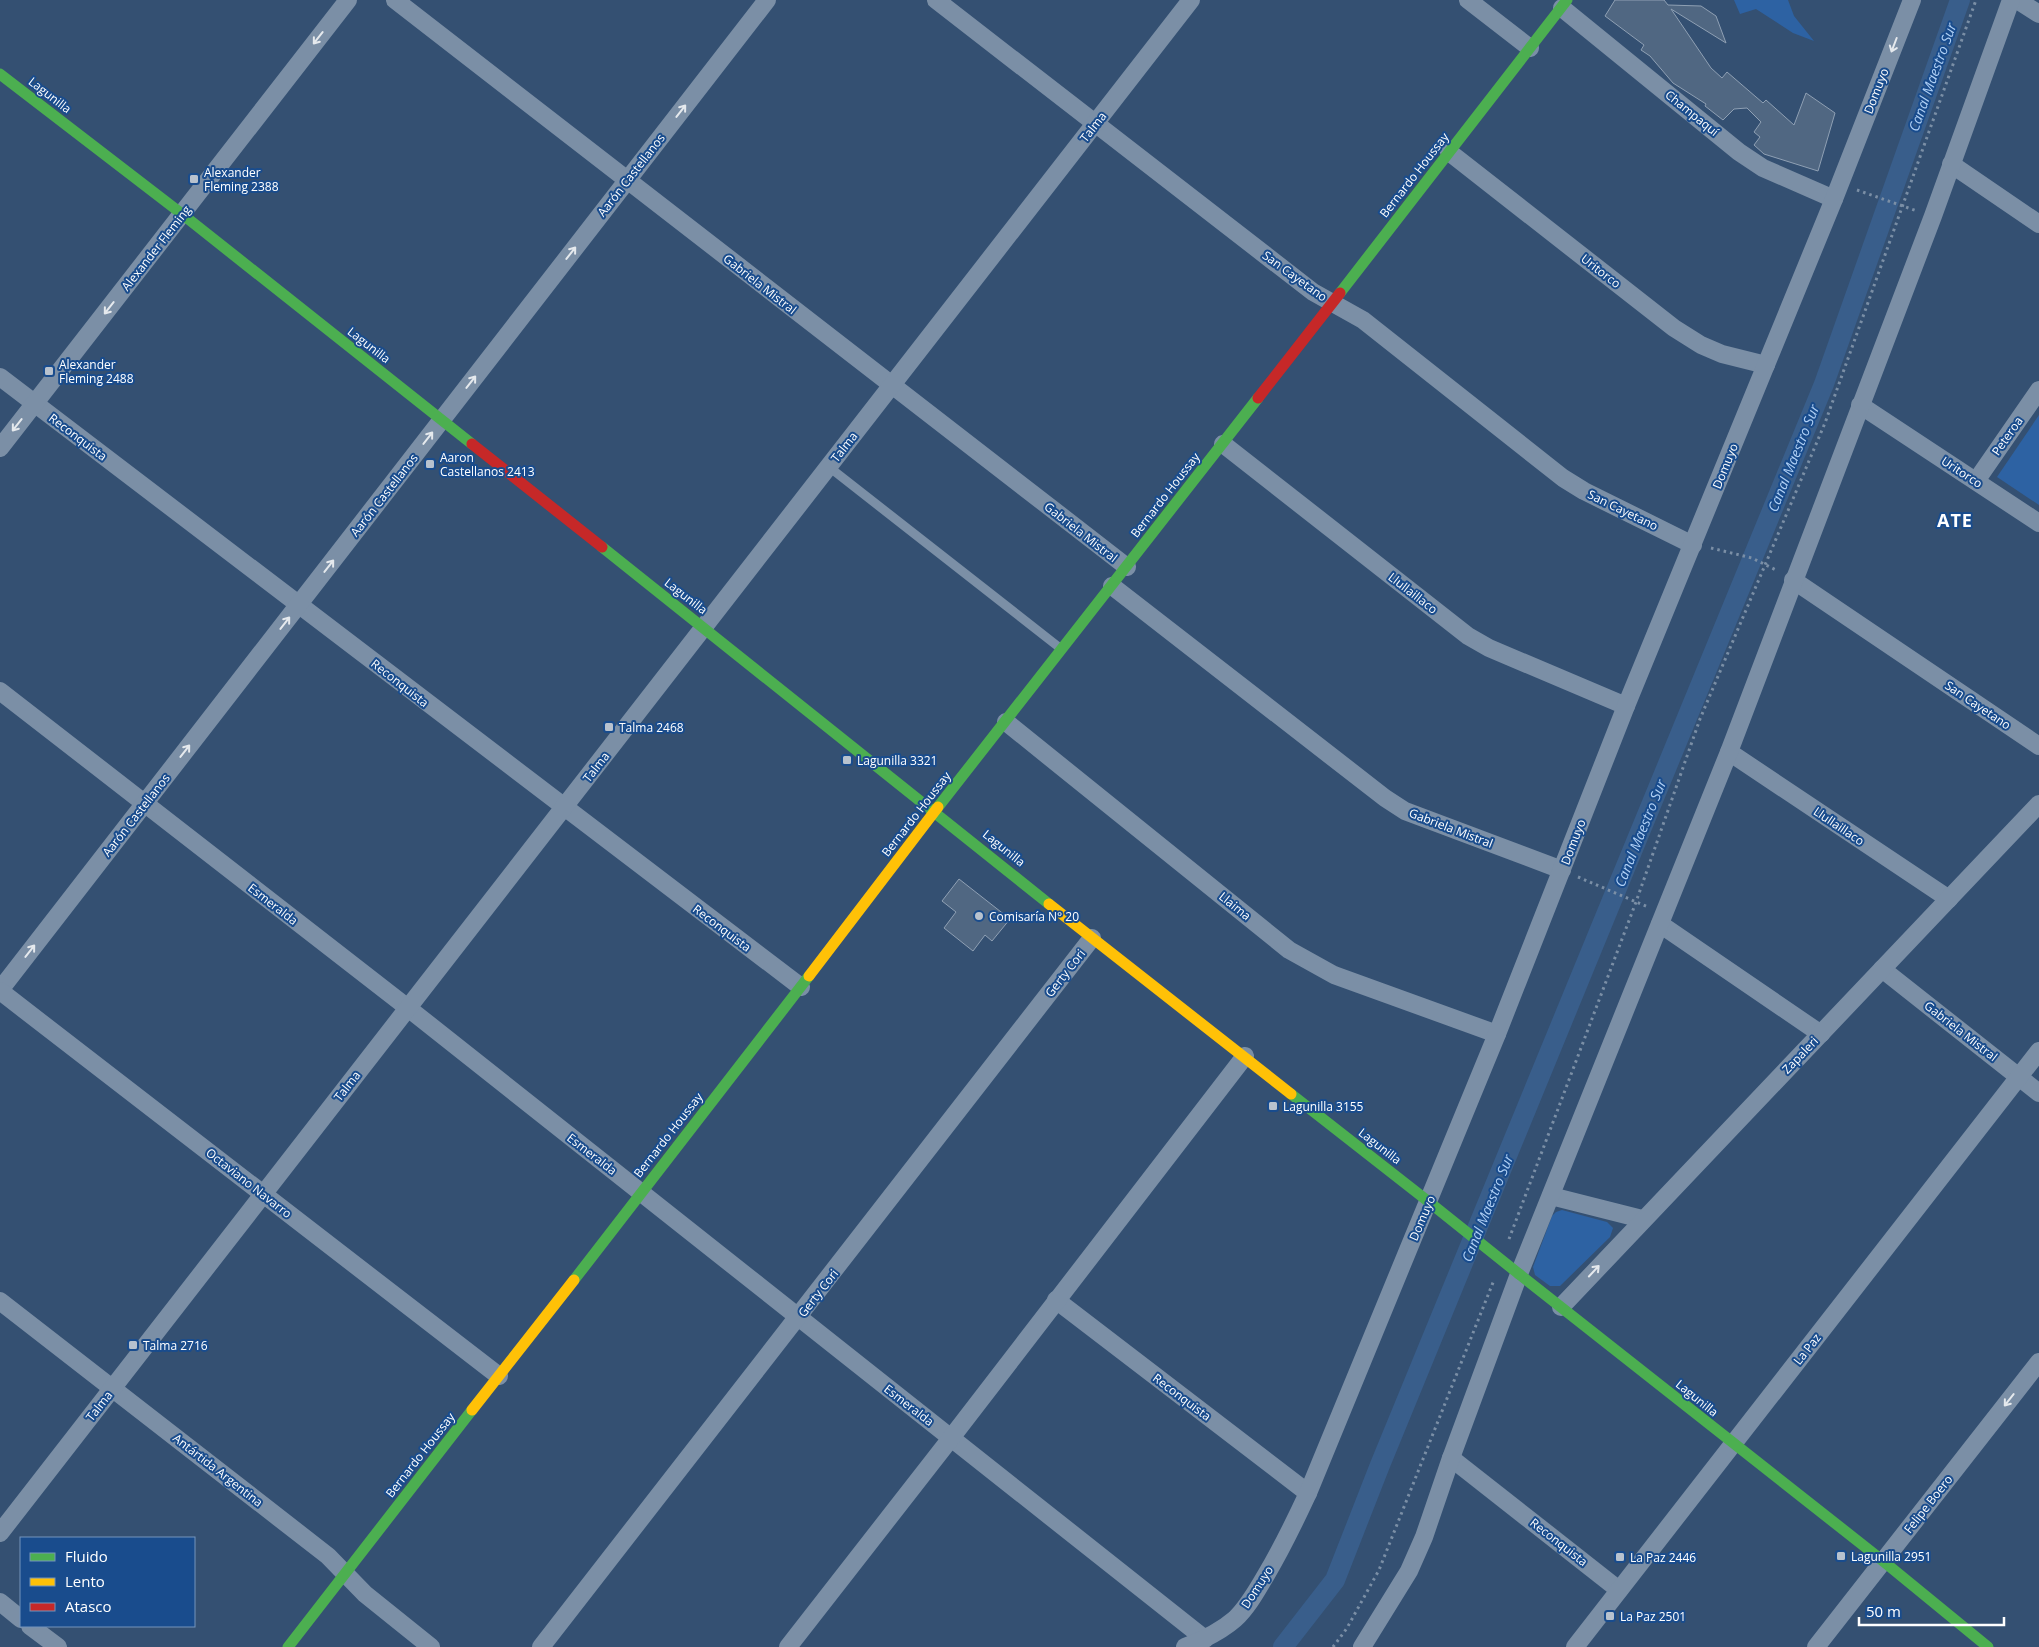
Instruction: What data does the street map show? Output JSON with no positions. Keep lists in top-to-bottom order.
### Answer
{
  "streets": {
    "main road": ["Lagunilla", "Bernardo Houssay"],
    "street": [
      "Domuyo",
      "Champaquí",
      "Talma",
      "Aarón Castellanos",
      "Alexander Fleming",
      "Uritorco",
      "San Cayetano",
      "Gabriela Mistral",
      "Peteroa",
      "Reconquista",
      "Llullaillaco",
      "Esmeralda",
      "Llaima",
      "Gerty Cori",
      "Zapaleri",
      "Octaviano Navarro",
      "La Paz",
      "Antártida Argentina",
      "Felipe Boero"
    ]
  },
  "crossings": [
    ["Domuyo", "Lagunilla"],
    ["Domuyo", "Champaquí"],
    ["Domuyo", "Uritorco"],
    ["Domuyo", "San Cayetano"],
    ["Domuyo", "Gabriela Mistral"],
    ["Domuyo", "Reconquista"],
    ["Domuyo", "Llullaillaco"],
    ["Domuyo", "Esmeralda"],
    ["Domuyo", "Llaima"],
    ["Lagunilla", "Talma"],
    ["Lagunilla", "Aarón Castellanos"],
    ["Lagunilla", "Bernardo Houssay"],
    ["Lagunilla", "Alexander Fleming"],
    ["Lagunilla", "Gerty Cori"],
    ["Lagunilla", "Zapaleri"],
    ["Lagunilla", "La Paz"],
    ["Lagunilla", "Felipe Boero"],
    ["Champaquí", "Bernardo Houssay"],
    ["Talma", "San Cayetano"],
    ["Talma", "Gabriela Mistral"],
    ["Talma", "Reconquista"],
    ["Talma", "Esmeralda"],
    ["Talma", "Octaviano Navarro"],
    ["Talma", "Antártida Argentina"],
    ["Aarón Castellanos", "Gabriela Mistral"],
    ["Aarón Castellanos", "Reconquista"],
    ["Aarón Castellanos", "Esmeralda"],
    ["Aarón Castellanos", "Octaviano Navarro"],
    ["Bernardo Houssay", "Uritorco"],
    ["Bernardo Houssay", "San Cayetano"],
    ["Bernardo Houssay", "Gabriela Mistral"],
    ["Bernardo Houssay", "Reconquista"],
    ["Bernardo Houssay", "Llullaillaco"],
    ["Bernardo Houssay", "Esmeralda"],
    ["Bernardo Houssay", "Llaima"],
    ["Bernardo Houssay", "Octaviano Navarro"],
    ["Bernardo Houssay", "Antártida Argentina"],
    ["Alexander Fleming", "Reconquista"],
    ["Uritorco", "Peteroa"],
    ["Gabriela Mistral", "Zapaleri"],
    ["Gabriela Mistral", "La Paz"],
    ["Reconquista", "La Paz"],
    ["Llullaillaco", "Zapaleri"],
    ["Esmeralda", "Gerty Cori"]
  ],
  "one_way": ["Aarón Castellanos", "Alexander Fleming", "Felipe Boero"],
  "districts": ["ATE"],
  "water": ["Canal Maestro Sur"],
  "places": {
    "transit": [
      "Alexander Fleming 2388",
      "Alexander Fleming 2488",
      "Aaron Castellanos 2413",
      "Talma 2468",
      "Lagunilla 3321",
      "Lagunilla 3155",
      "Talma 2716",
      "Lagunilla 2951",
      "La Paz 2446",
      "La Paz 2501"
    ],
    "other": ["Comisaría N° 20"]
  },
  "legend": ["Fluido", "Lento", "Atasco"],
  "scale_bar": "50 m"
}
